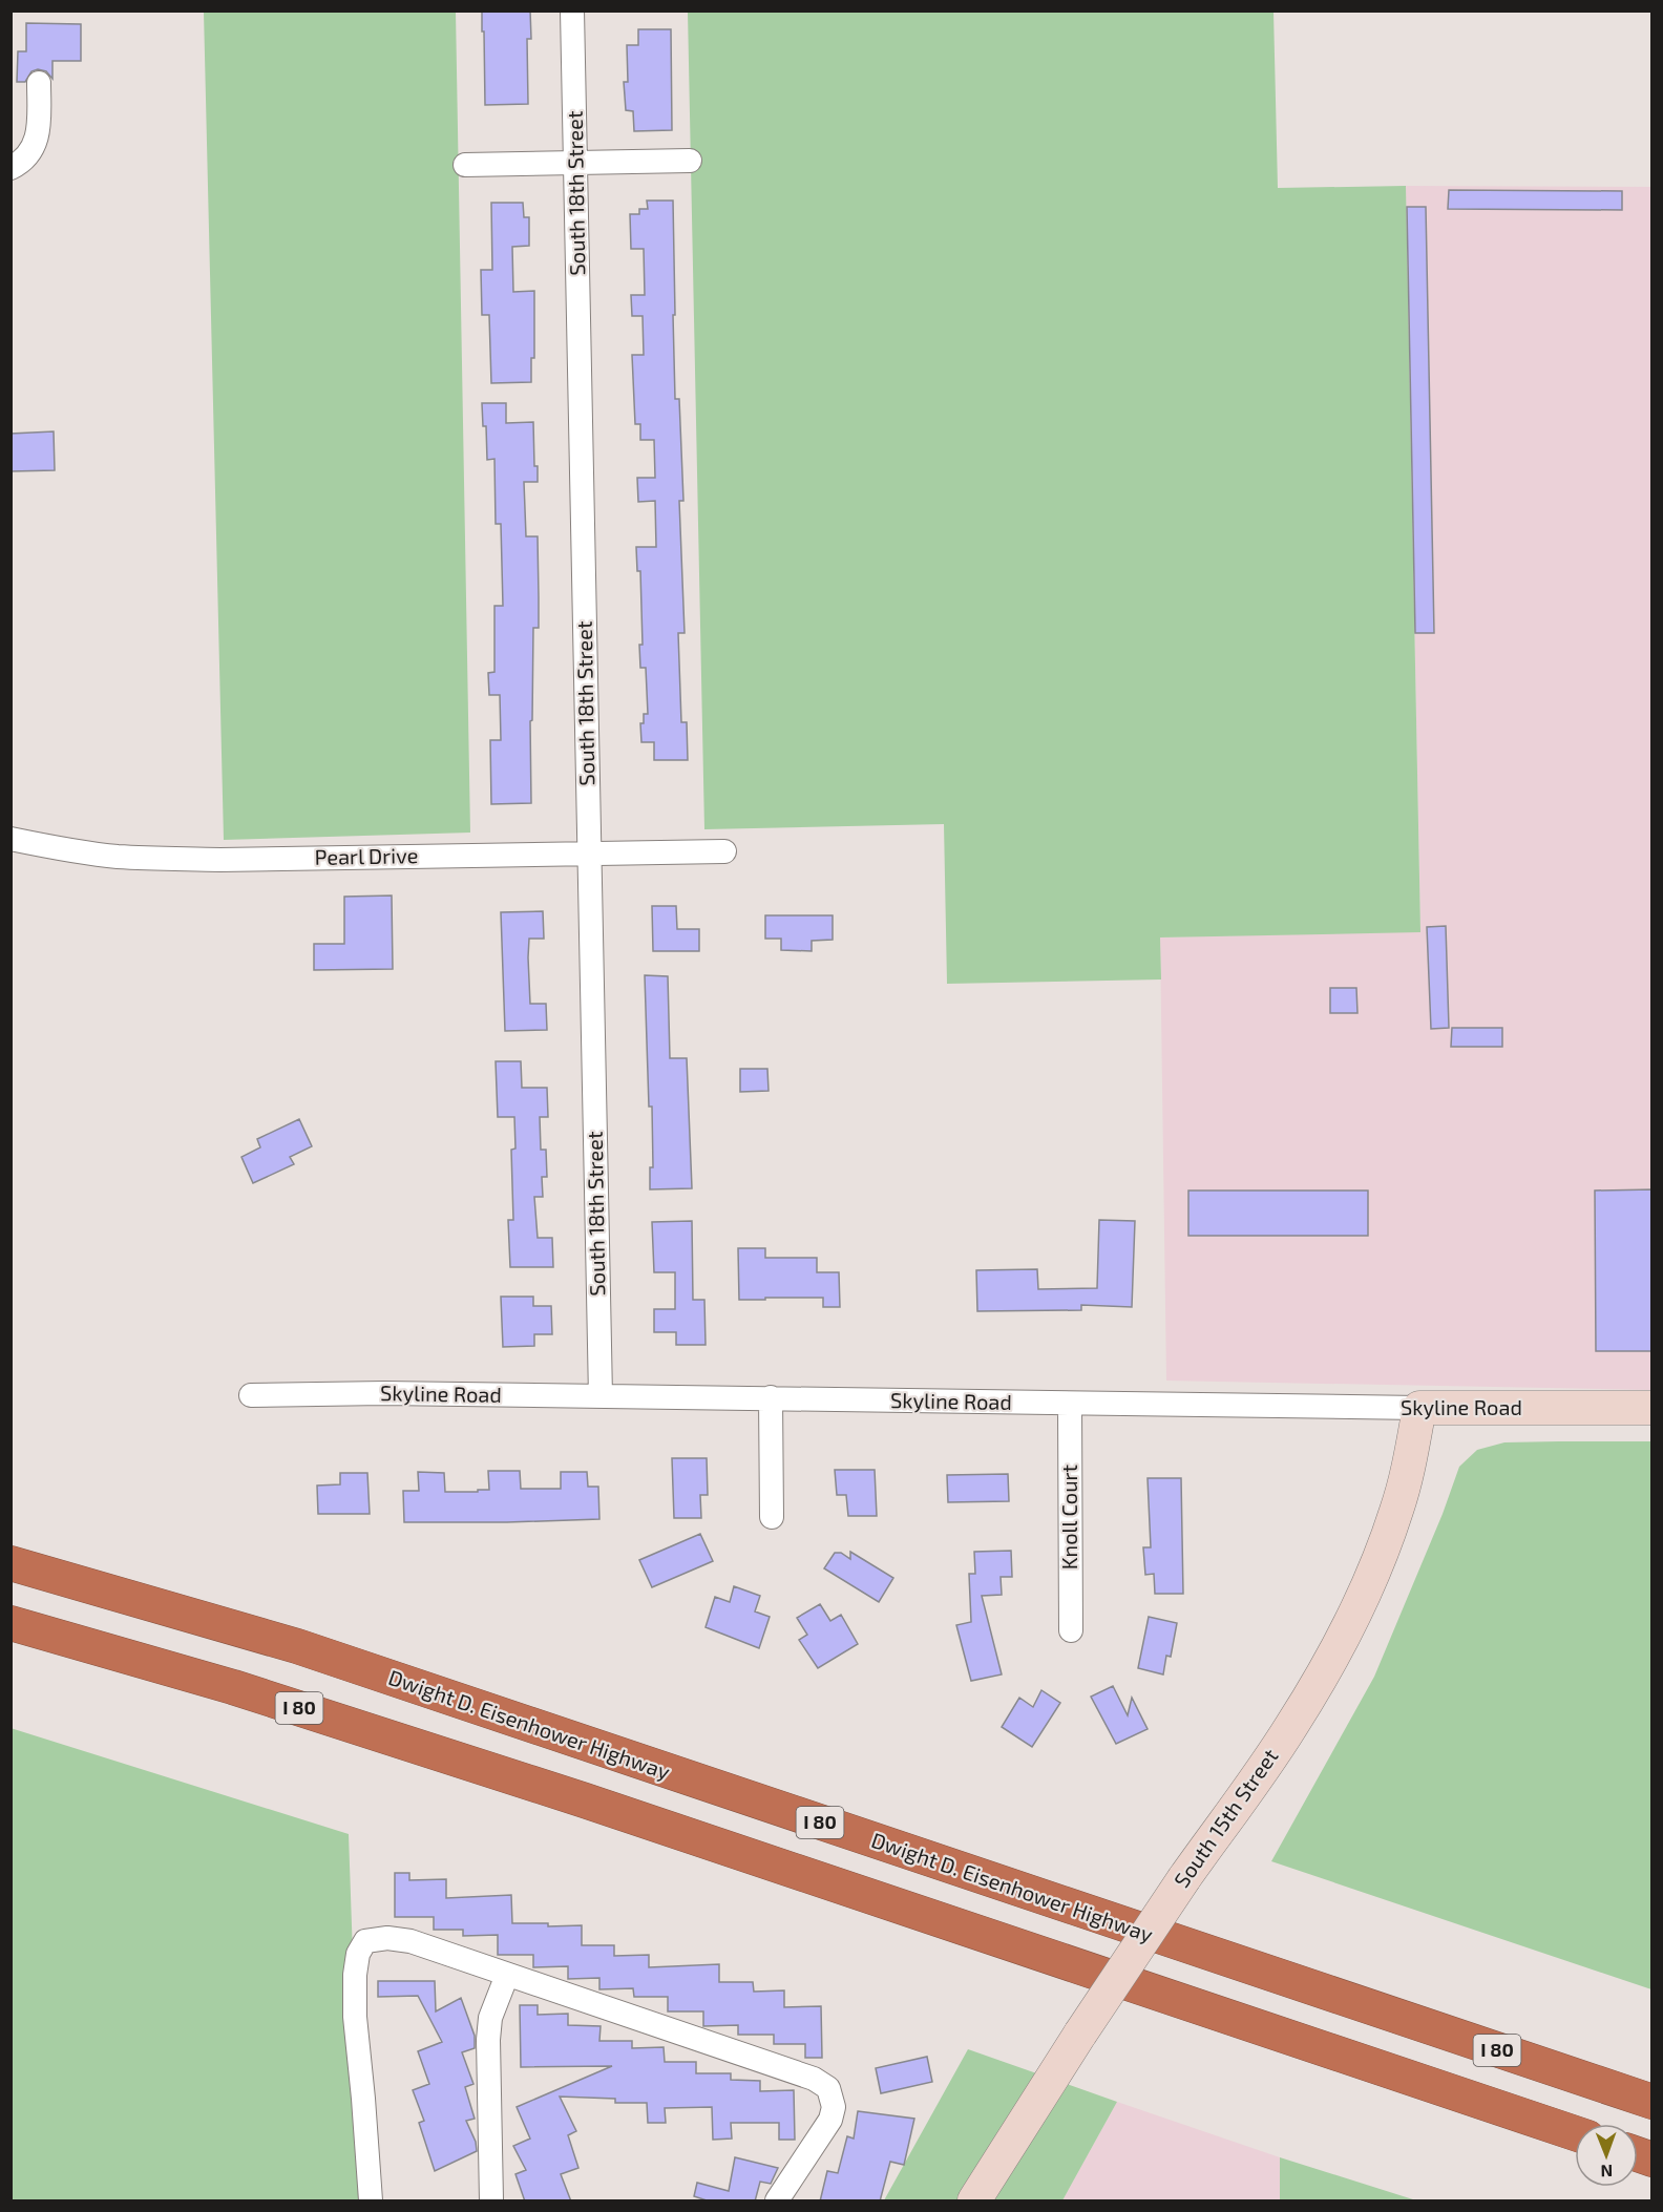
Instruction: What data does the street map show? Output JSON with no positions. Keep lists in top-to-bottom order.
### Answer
{
  "streets": {
    "highway": ["I 80", "Dwight D. Eisenhower Highway"],
    "main road": ["Skyline Road", "South 15th Street"],
    "street": ["South 18th Street", "Pearl Drive", "Knoll Court"]
  },
  "crossings": [
    ["South 18th Street", "Pearl Drive"],
    ["South 18th Street", "Skyline Road"],
    ["Skyline Road", "Knoll Court"],
    ["Skyline Road", "South 15th Street"]
  ],
  "north": "bottom"
}
